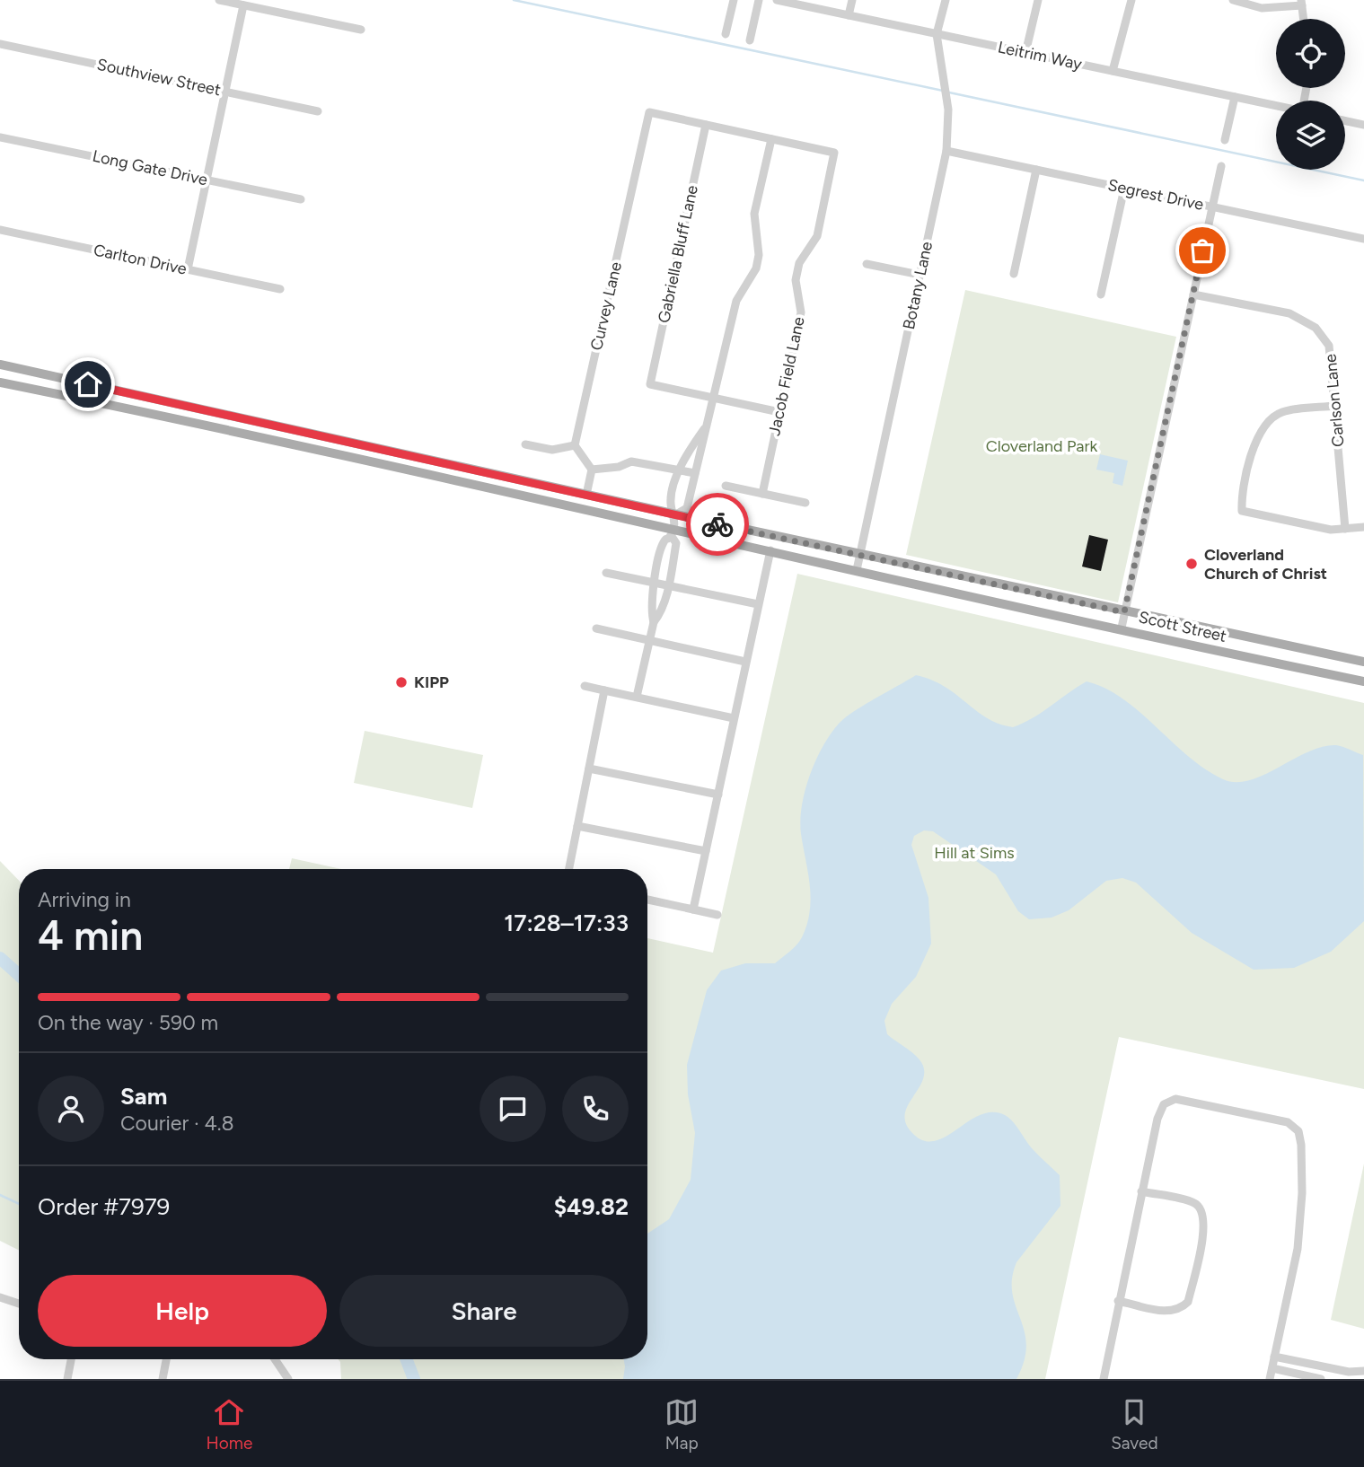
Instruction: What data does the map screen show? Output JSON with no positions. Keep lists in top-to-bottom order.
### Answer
{
  "streets": {
    "main road": ["Scott Street"],
    "street": [
      "Leitrim Way",
      "Southview Street",
      "Long Gate Drive",
      "Segrest Drive",
      "Gabriella Bluff Lane",
      "Carlton Drive",
      "Botany Lane",
      "Curvey Lane",
      "Jacob Field Lane",
      "Carlson Lane"
    ]
  },
  "crossings": [
    ["Leitrim Way", "Botany Lane"],
    ["Segrest Drive", "Botany Lane"],
    ["Gabriella Bluff Lane", "Curvey Lane"],
    ["Botany Lane", "Scott Street"]
  ],
  "parks": ["Cloverland Park", "Hill at Sims"],
  "places": ["Cloverland Church of Christ", "KIPP"],
  "page": {
    "heading": ["4 min", "Arriving in", "17:28–17:33"],
    "panel": [
      "Sam",
      "Courier · 4.8",
      "Order #7979",
      "$49.82"
    ],
    "bar": "On the way · 590 m",
    "buttons": ["Help", "Share"],
    "tabs": ["Home", "Map", "Saved"]
  }
}
